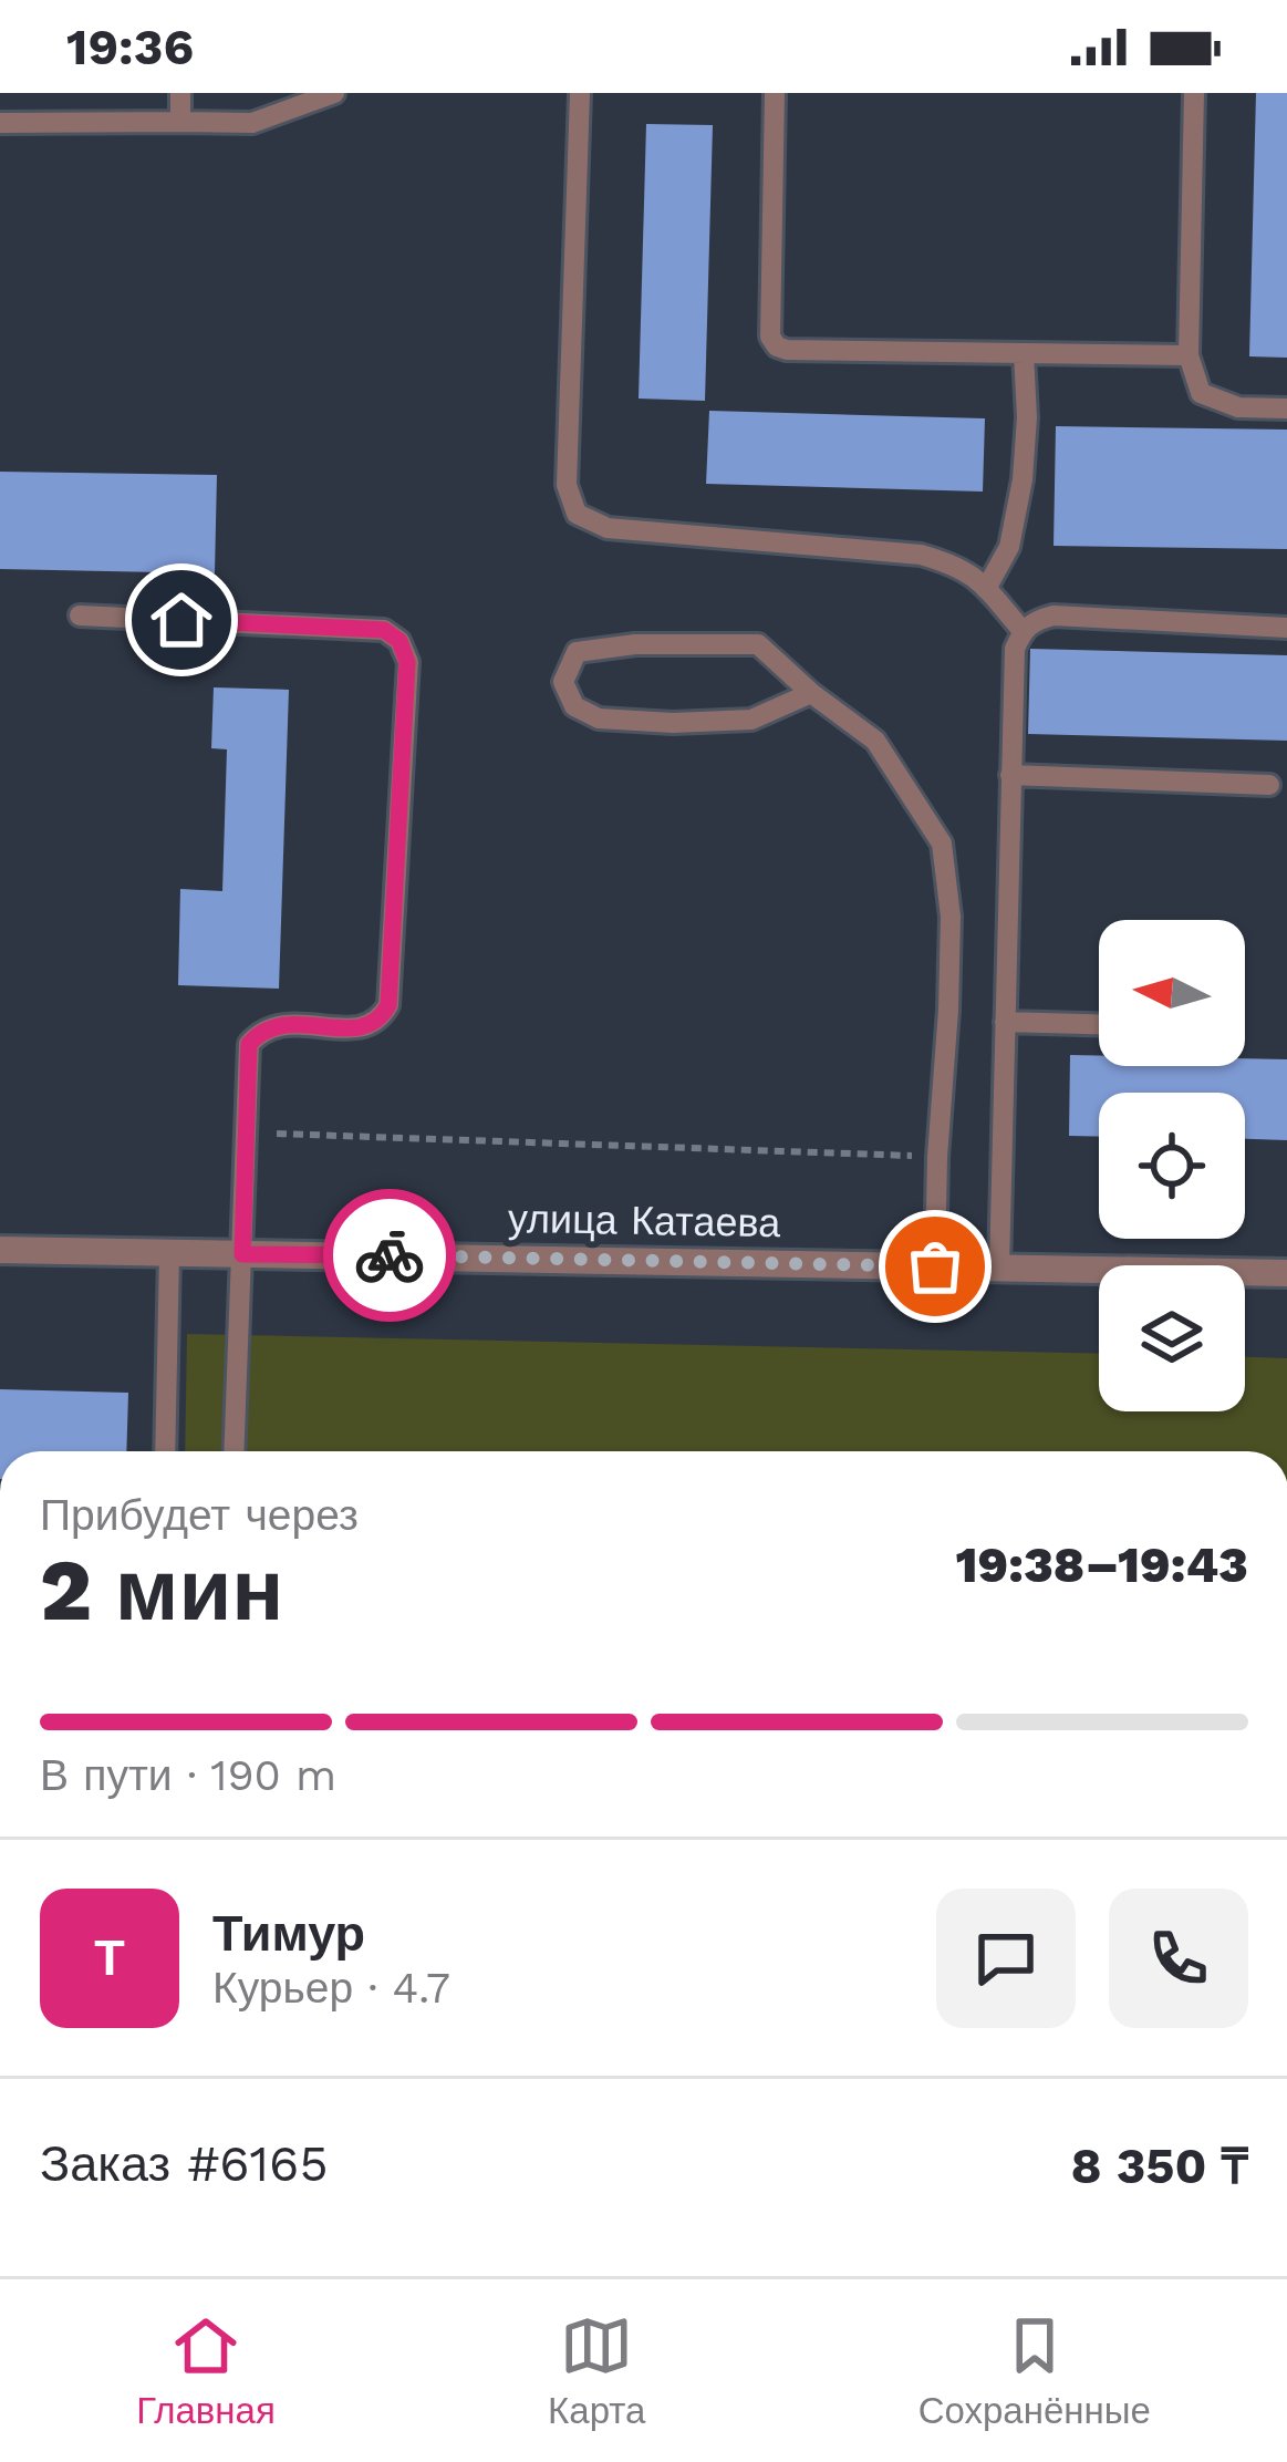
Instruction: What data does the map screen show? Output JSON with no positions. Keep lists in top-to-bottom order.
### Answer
{
  "streets": {
    "street": ["улица Катаева"]
  },
  "north": "left",
  "page": {
    "status": "19:36",
    "heading": ["2 мин", "Прибудет через", "19:38–19:43"],
    "panel": [
      "Тимур",
      "Курьер · 4.7",
      "Заказ #6165",
      "8 350 ₸"
    ],
    "bar": "В пути · 190 m",
    "round": "Т",
    "tabs": ["Главная", "Карта", "Сохранённые"]
  }
}
